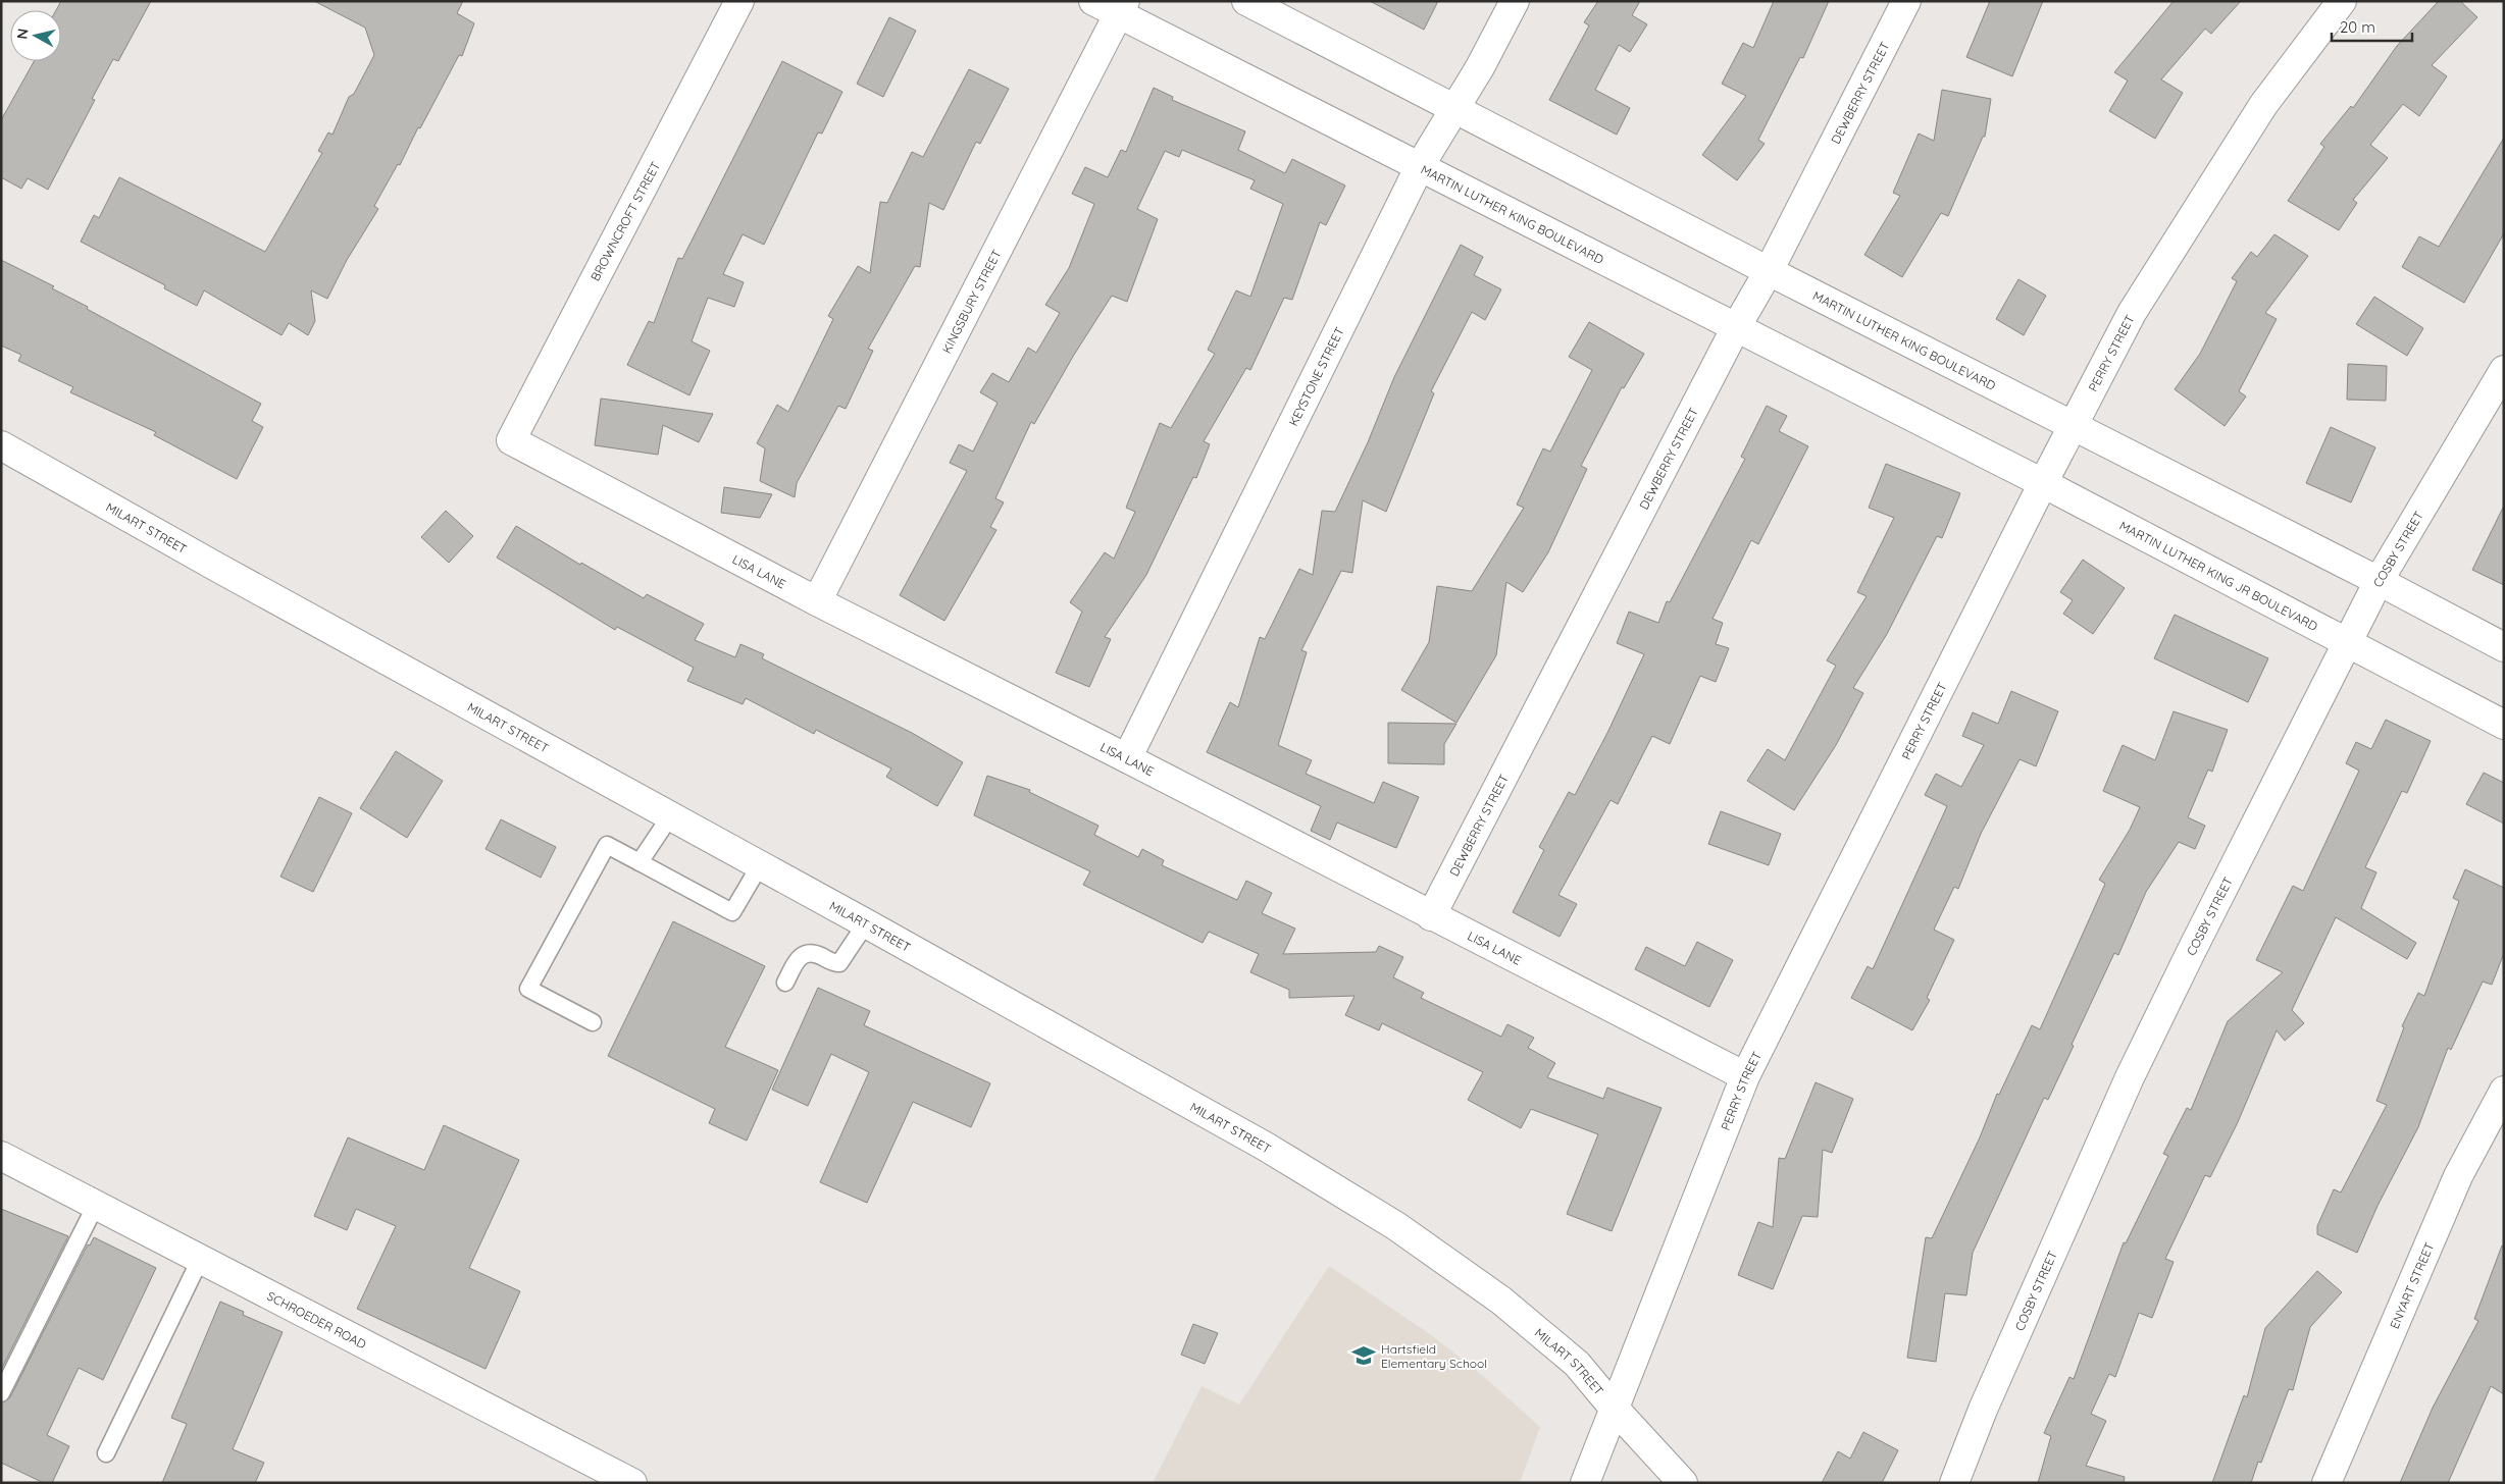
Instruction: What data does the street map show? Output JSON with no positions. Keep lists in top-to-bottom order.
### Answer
{
  "streets": {
    "street": [
      "DEWBERRY STREET",
      "MARTIN LUTHER KING BOULEVARD",
      "BROWNCROFT STREET",
      "KINGSBURY STREET",
      "PERRY STREET",
      "KEYSTONE STREET",
      "MILART STREET",
      "COSBY STREET",
      "LISA LANE",
      "MARTIN LUTHER KING JR BOULEVARD",
      "ENYART STREET",
      "SCHROEDER ROAD"
    ]
  },
  "crossings": [
    ["DEWBERRY STREET", "MARTIN LUTHER KING BOULEVARD"],
    ["DEWBERRY STREET", "LISA LANE"],
    ["MARTIN LUTHER KING BOULEVARD", "KINGSBURY STREET"],
    ["MARTIN LUTHER KING BOULEVARD", "PERRY STREET"],
    ["MARTIN LUTHER KING BOULEVARD", "KEYSTONE STREET"],
    ["MARTIN LUTHER KING BOULEVARD", "MARTIN LUTHER KING JR BOULEVARD"],
    ["BROWNCROFT STREET", "LISA LANE"],
    ["KINGSBURY STREET", "LISA LANE"],
    ["PERRY STREET", "MILART STREET"],
    ["PERRY STREET", "LISA LANE"],
    ["PERRY STREET", "MARTIN LUTHER KING JR BOULEVARD"],
    ["KEYSTONE STREET", "LISA LANE"],
    ["COSBY STREET", "MARTIN LUTHER KING JR BOULEVARD"]
  ],
  "places": {
    "school or university": ["Hartsfield Elementary School"]
  },
  "scale_bar": "20 m",
  "north": "left"
}
